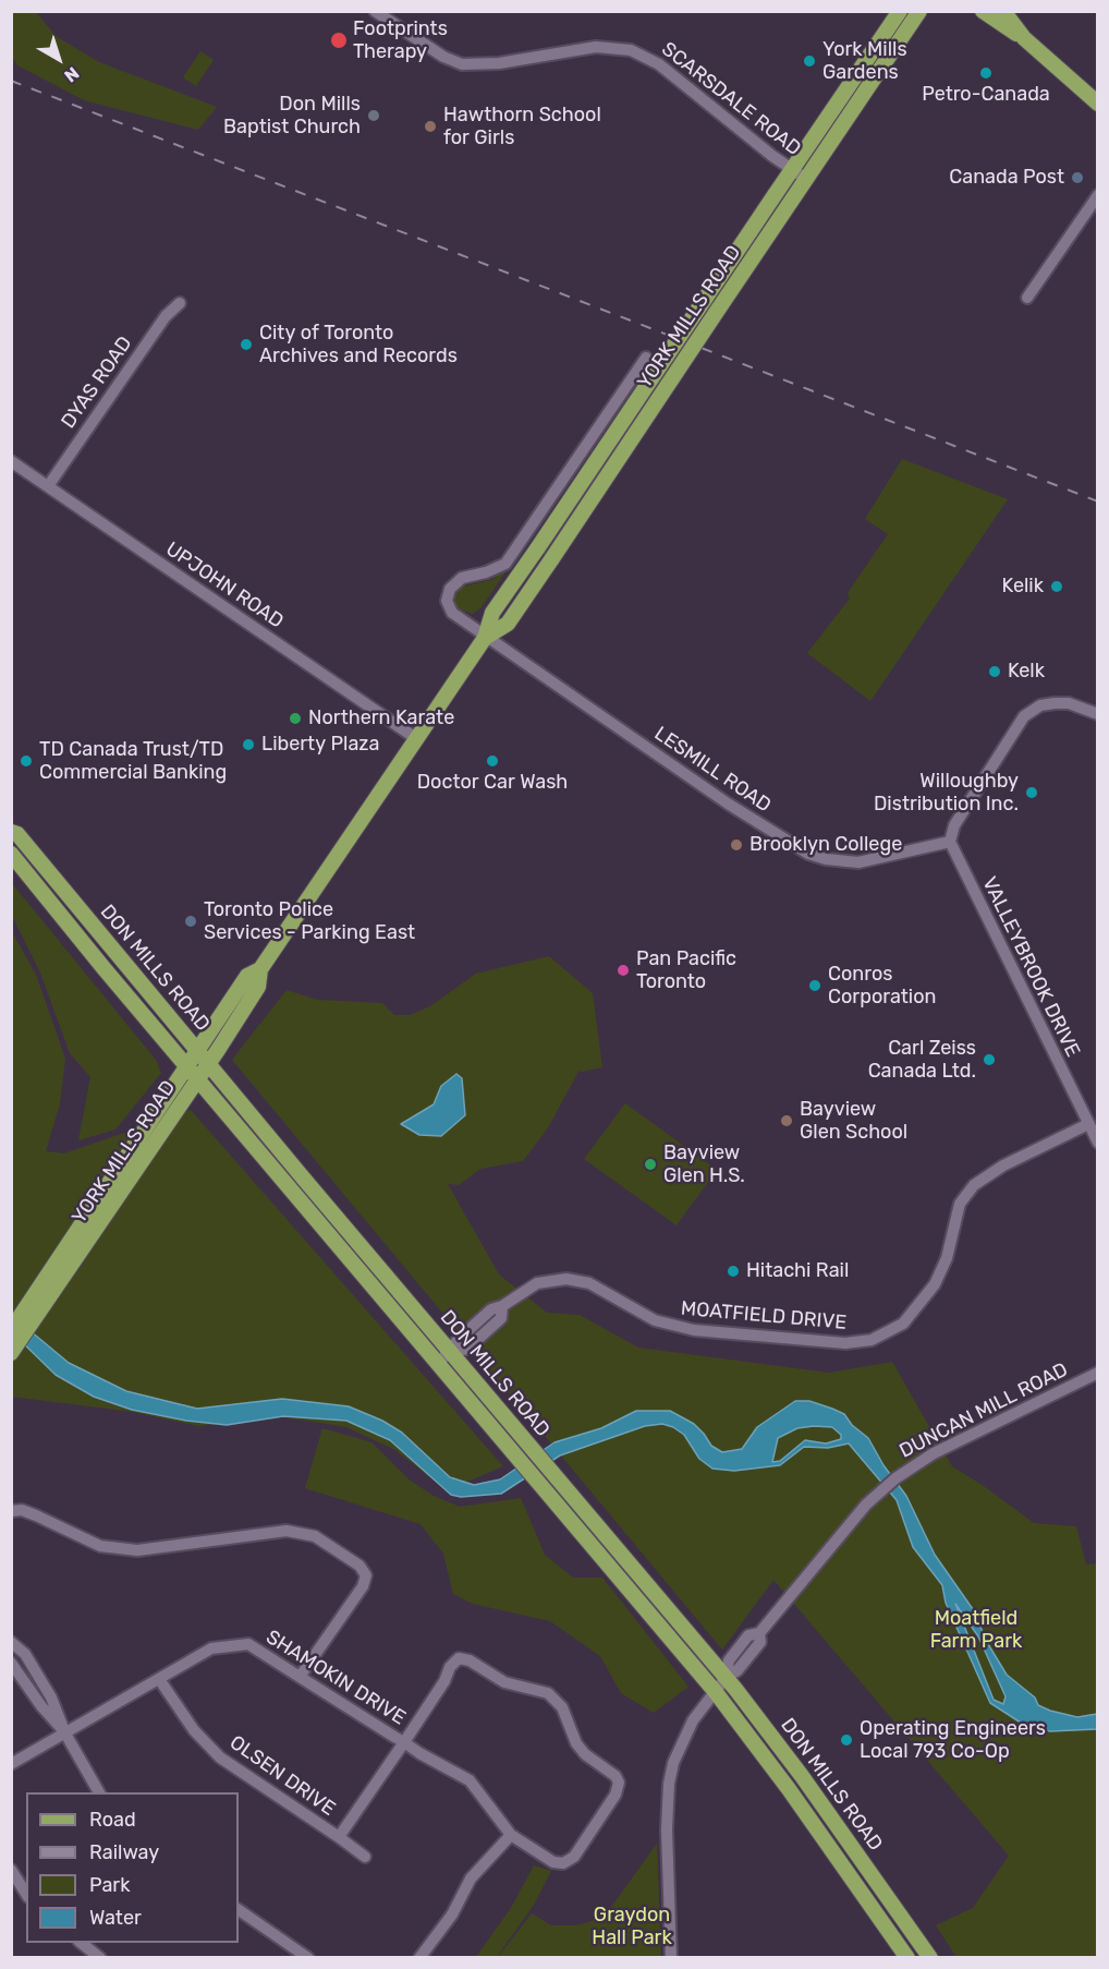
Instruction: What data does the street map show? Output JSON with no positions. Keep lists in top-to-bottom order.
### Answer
{
  "streets": {
    "main road": ["YORK MILLS ROAD", "DON MILLS ROAD"],
    "street": [
      "SCARSDALE ROAD",
      "DYAS ROAD",
      "UPJOHN ROAD",
      "LESMILL ROAD",
      "VALLEYBROOK DRIVE",
      "MOATFIELD DRIVE",
      "DUNCAN MILL ROAD",
      "SHAMOKIN DRIVE",
      "OLSEN DRIVE"
    ]
  },
  "crossings": [
    ["SCARSDALE ROAD", "YORK MILLS ROAD"],
    ["YORK MILLS ROAD", "UPJOHN ROAD"],
    ["YORK MILLS ROAD", "LESMILL ROAD"],
    ["YORK MILLS ROAD", "DON MILLS ROAD"],
    ["DYAS ROAD", "UPJOHN ROAD"],
    ["LESMILL ROAD", "VALLEYBROOK DRIVE"],
    ["VALLEYBROOK DRIVE", "MOATFIELD DRIVE"],
    ["DON MILLS ROAD", "MOATFIELD DRIVE"],
    ["DON MILLS ROAD", "DUNCAN MILL ROAD"],
    ["SHAMOKIN DRIVE", "OLSEN DRIVE"]
  ],
  "parks": ["Moatfield Farm Park", "Graydon Hall Park"],
  "places": [
    "Footprints Therapy",
    "York Mills Gardens",
    "Petro-Canada",
    "Don Mills Baptist Church",
    "Hawthorn School for Girls",
    "Canada Post",
    "City of Toronto Archives and Records",
    "Kelik",
    "Kelk",
    "Northern Karate",
    "Liberty Plaza",
    "TD Canada Trust/TD Commercial Banking",
    "Doctor Car Wash",
    "Willoughby Distribution Inc.",
    "Brooklyn College",
    "Toronto Police Services - Parking East",
    "Pan Pacific Toronto",
    "Conros Corporation",
    "Carl Zeiss Canada Ltd.",
    "Bayview Glen School",
    "Bayview Glen H.S.",
    "Hitachi Rail",
    "Operating Engineers Local 793 Co-Op"
  ],
  "legend": [
    "Road",
    "Railway",
    "Park",
    "Water"
  ],
  "north": "bottom right"
}
